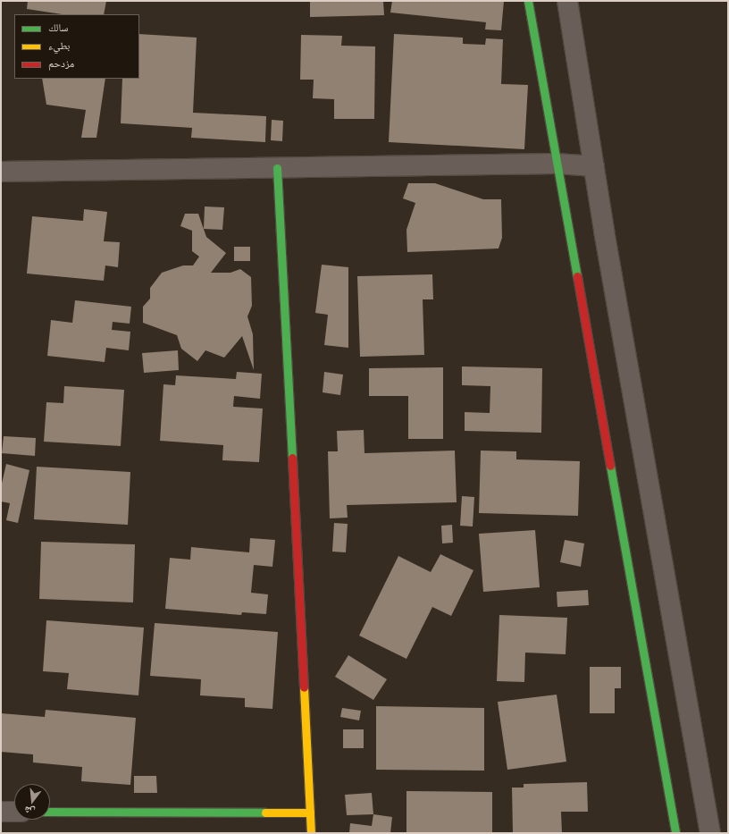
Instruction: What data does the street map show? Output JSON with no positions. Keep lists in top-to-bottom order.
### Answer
{
  "legend": ["سالك", "بطيء", "مزدحم"],
  "north": "bottom"
}
